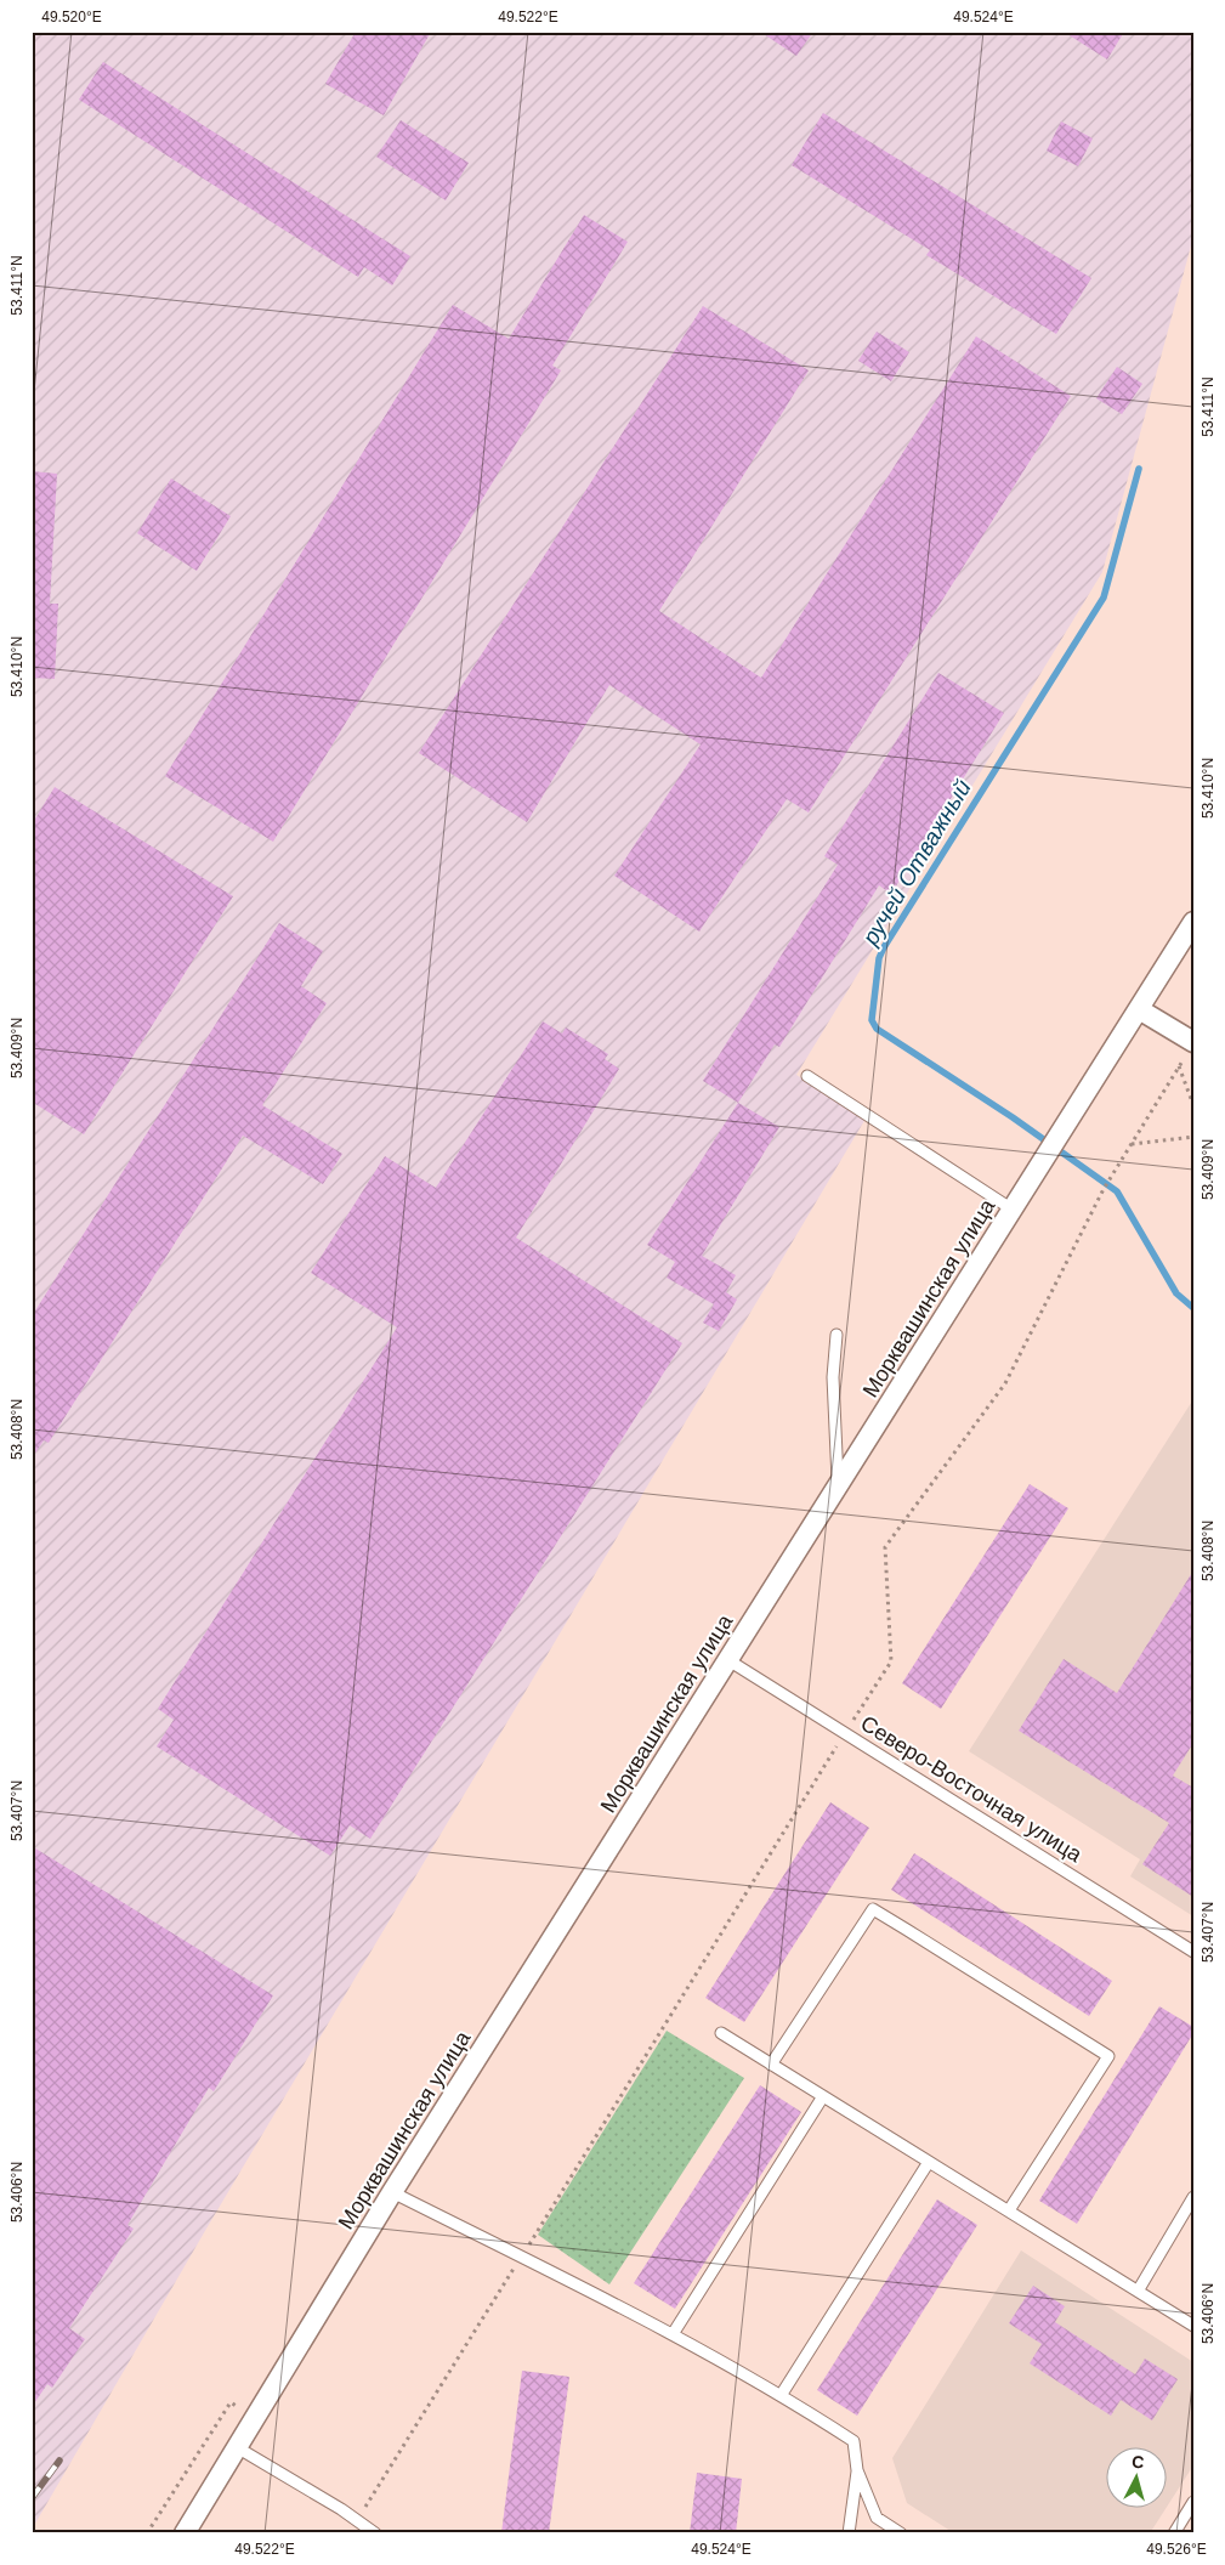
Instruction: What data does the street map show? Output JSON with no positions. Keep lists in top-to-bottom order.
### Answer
{
  "streets": {
    "street": ["Морквашинская улица"],
    "lane": ["Северо-Восточная улица"]
  },
  "crossings": [
    ["Морквашинская улица", "Северо-Восточная улица"]
  ],
  "water": ["ручей Отважный"],
  "north": "top",
  "coordinates": [
    "49.520°E",
    "49.522°E",
    "49.524°E",
    "53.411°N",
    "53.410°N",
    "53.409°N",
    "53.408°N",
    "53.407°N",
    "53.406°N",
    "49.526°E"
  ]
}
